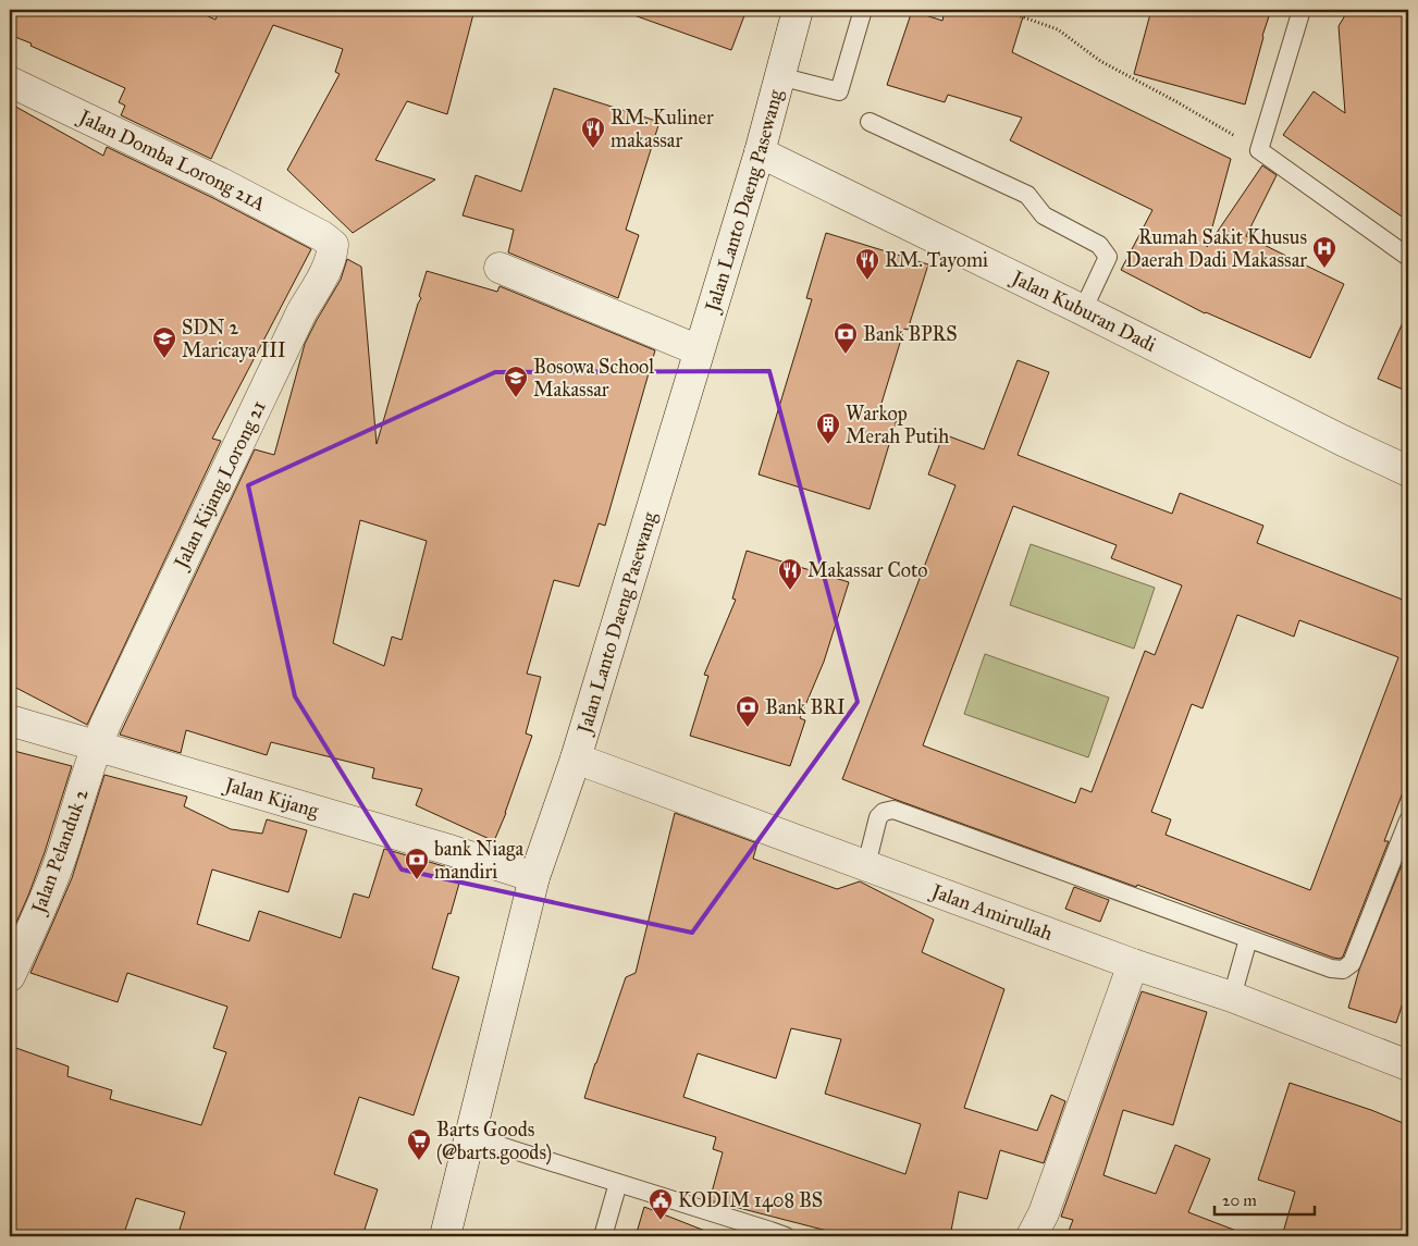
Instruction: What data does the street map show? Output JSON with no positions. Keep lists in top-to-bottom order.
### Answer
{
  "streets": {
    "street": [
      "Jalan Domba Lorong 21A",
      "Jalan Lanto Daeng Pasewang",
      "Jalan Kuburan Dadi",
      "Jalan Kijang Lorong 21",
      "Jalan Kijang",
      "Jalan Pelanduk 2",
      "Jalan Amirullah"
    ]
  },
  "crossings": [
    ["Jalan Domba Lorong 21A", "Jalan Kijang Lorong 21"],
    ["Jalan Lanto Daeng Pasewang", "Jalan Kuburan Dadi"],
    ["Jalan Lanto Daeng Pasewang", "Jalan Kijang"],
    ["Jalan Lanto Daeng Pasewang", "Jalan Amirullah"],
    ["Jalan Kijang Lorong 21", "Jalan Kijang"],
    ["Jalan Kijang Lorong 21", "Jalan Pelanduk 2"],
    ["Jalan Kijang", "Jalan Pelanduk 2"]
  ],
  "places": {
    "restaurant": ["RM. Kuliner makassar", "RM. Tayomi", "Makassar Coto"],
    "hospital": ["Rumah Sakit Khusus Daerah Dadi Makassar"],
    "bank": ["Bank BPRS", "Bank BRI", "bank Niaga mandiri"],
    "school or university": ["SDN 2 Maricaya III", "Bosowa School Makassar"],
    "building": ["Warkop Merah Putih"],
    "supermarket": ["Barts Goods (@barts.goods)"],
    "public building": ["KODIM 1408 BS"]
  },
  "scale_bar": "20 m"
}
